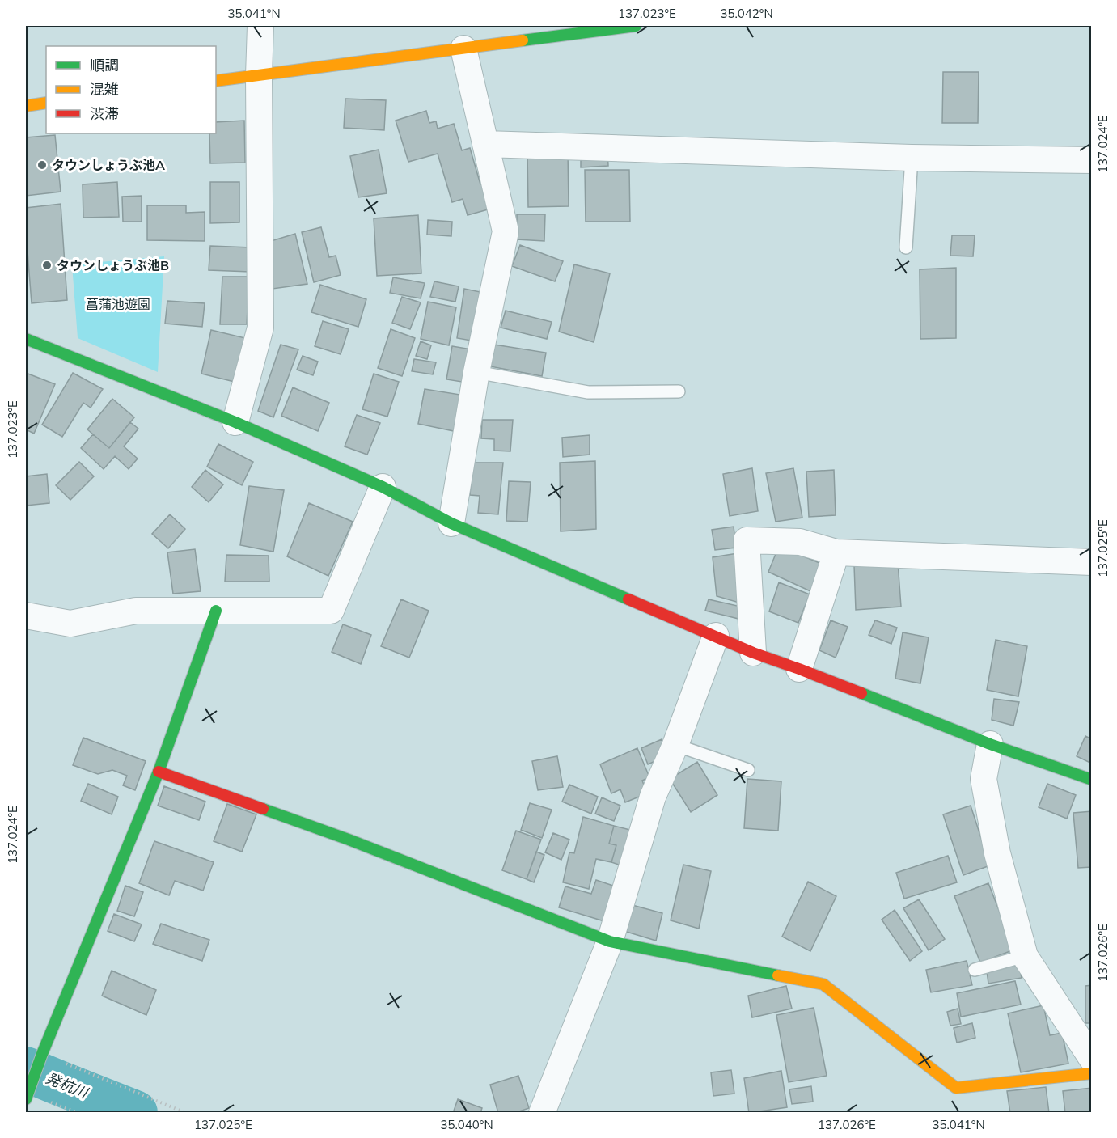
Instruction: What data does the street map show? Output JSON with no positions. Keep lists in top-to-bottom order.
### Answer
{
  "water": ["発杭川"],
  "parks": ["菖蒲池遊園"],
  "places": ["タウンしょうぶ池A", "タウンしょうぶ池B"],
  "legend": ["順調", "混雑", "渋滞"],
  "coordinates": [
    "35.041°N",
    "137.023°E",
    "35.042°N",
    "137.024°E",
    "137.025°E",
    "137.026°E",
    "35.040°N"
  ]
}
